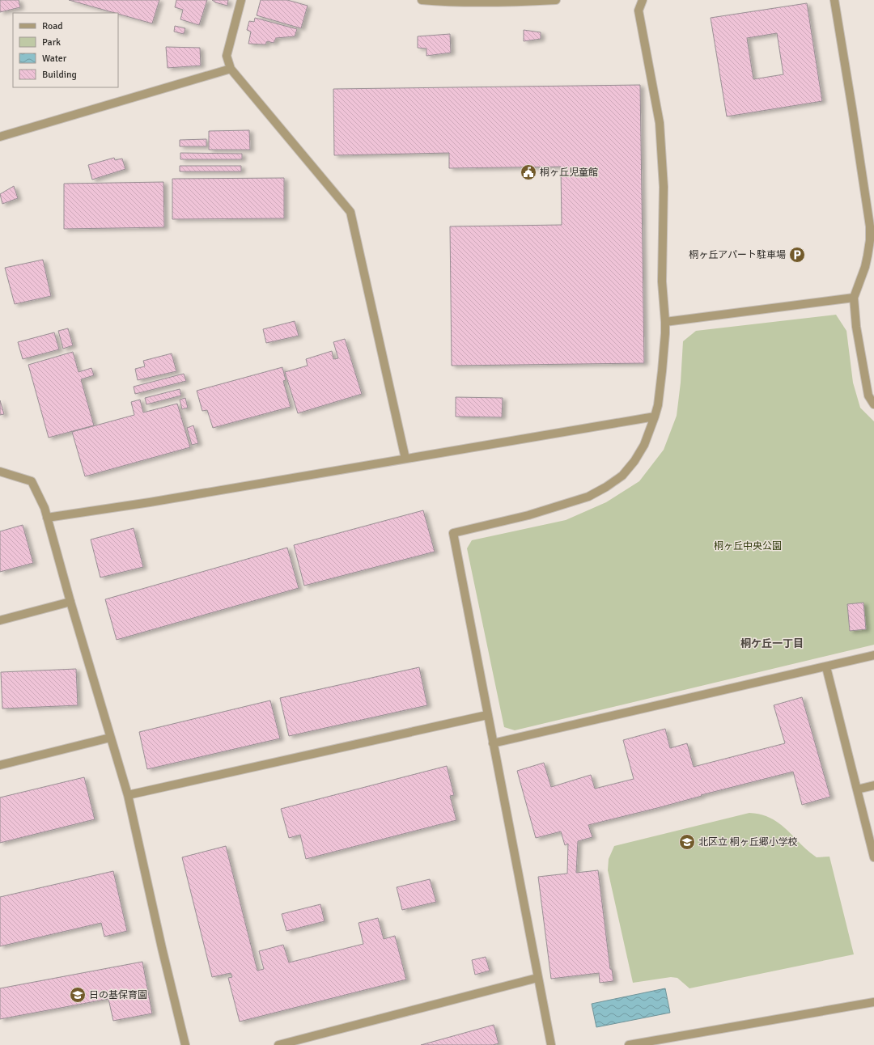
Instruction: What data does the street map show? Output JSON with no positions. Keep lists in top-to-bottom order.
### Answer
{
  "districts": ["桐ケ丘一丁目"],
  "parks": ["桐ヶ丘中央公園"],
  "places": {
    "public building": ["桐ヶ丘児童館"],
    "parking": ["桐ヶ丘アパート駐車場"],
    "school or university": ["北区立 桐ヶ丘郷小学校", "日の基保育園"]
  },
  "legend": [
    "Road",
    "Park",
    "Water",
    "Building"
  ]
}
